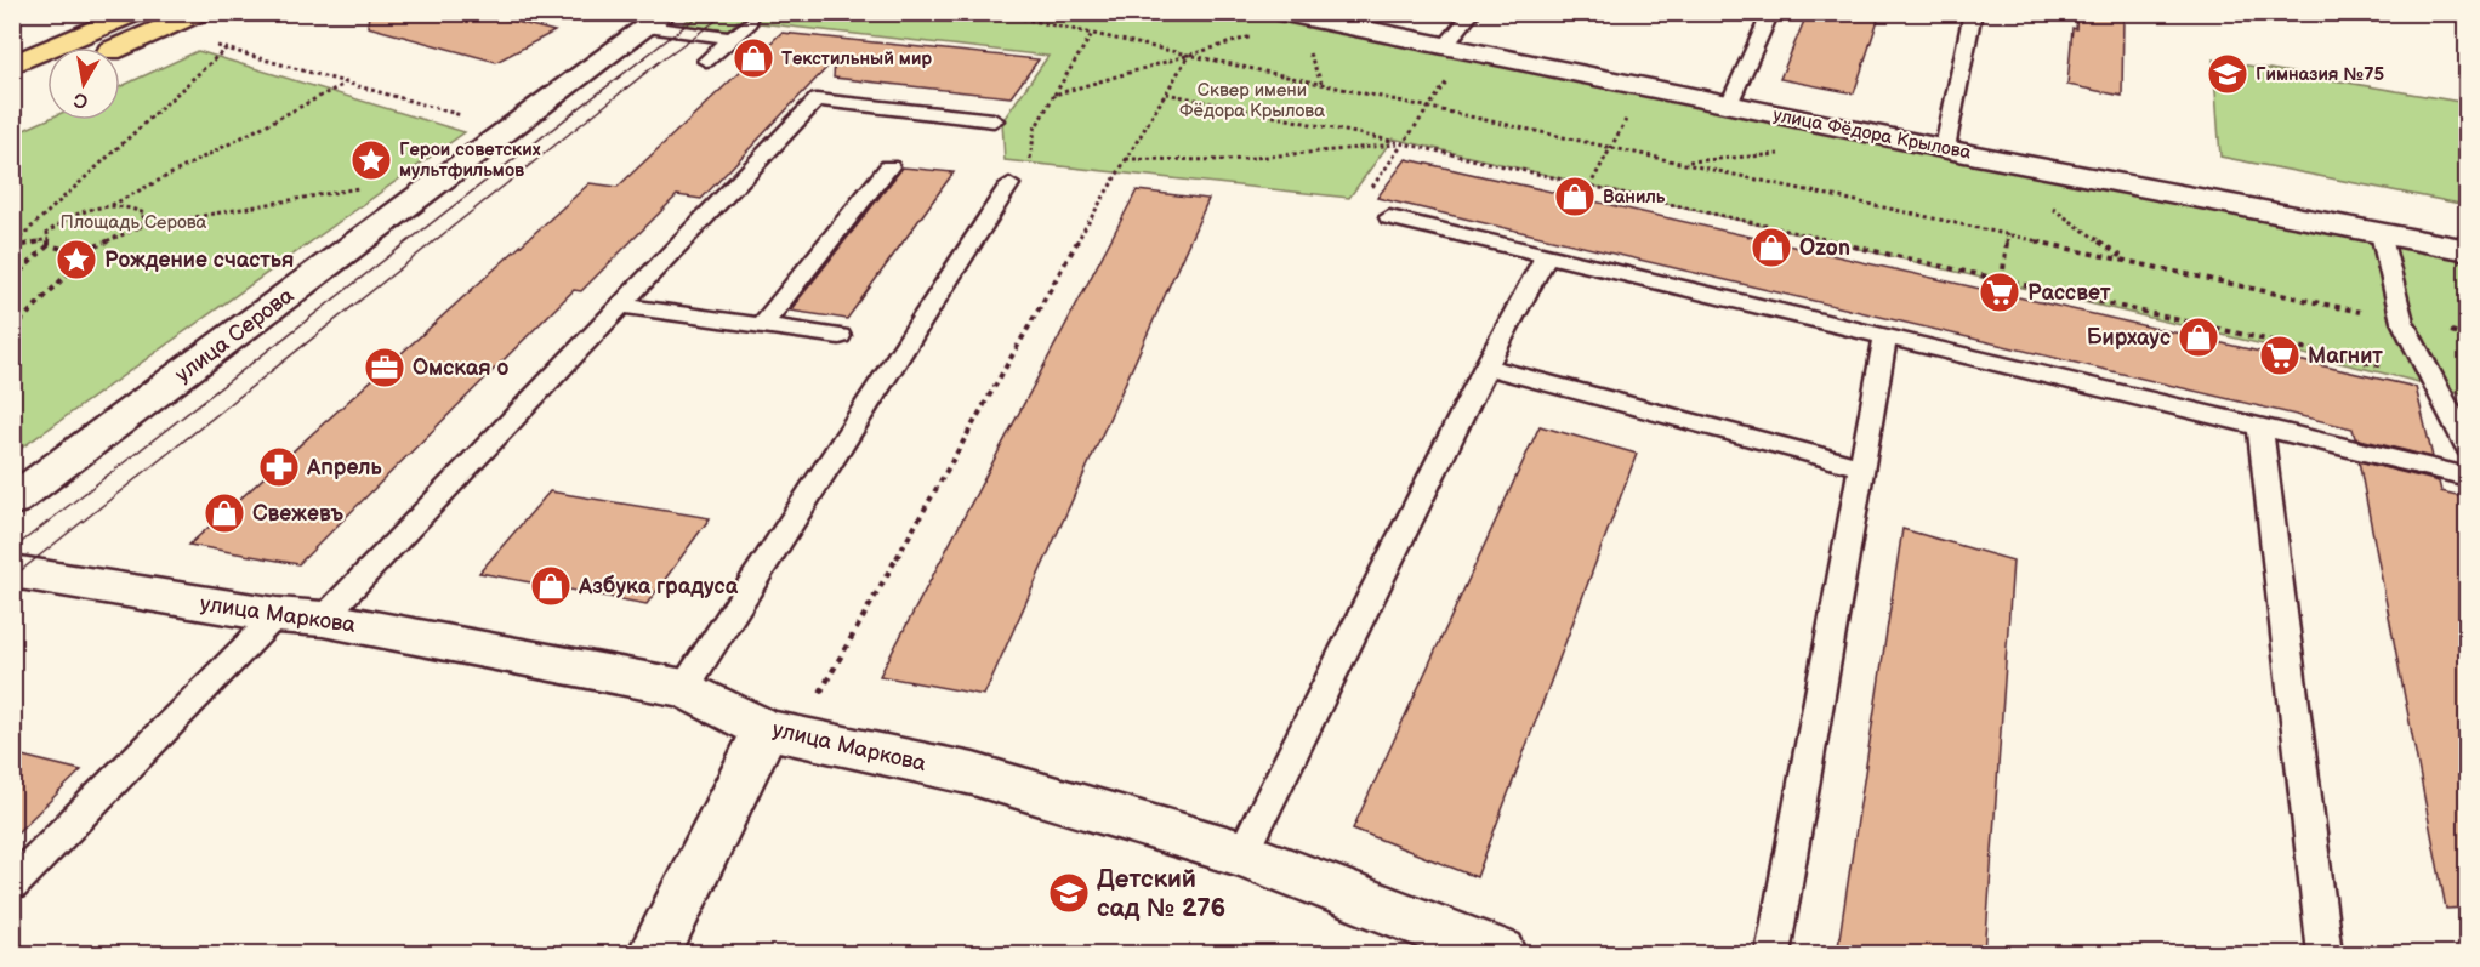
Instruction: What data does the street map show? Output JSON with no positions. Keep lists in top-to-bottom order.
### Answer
{
  "streets": {
    "street": ["улица Фёдора Крылова", "улица Серова", "улица Маркова"]
  },
  "parks": ["Сквер имени Фёдора Крылова", "Площадь Серова"],
  "places": {
    "shop": [
      "Текстильный мир",
      "Ваниль",
      "Ozon",
      "Бирхаус",
      "Свежевъ",
      "Азбука градуса"
    ],
    "school or university": ["Гимназия №75", "Детский сад № 276"],
    "place": ["Герои советских мультфильмов", "Рождение счастья"],
    "supermarket": ["Рассвет", "Магнит"],
    "office": ["Омская о"],
    "pharmacy": ["Апрель"]
  },
  "north": "bottom"
}
